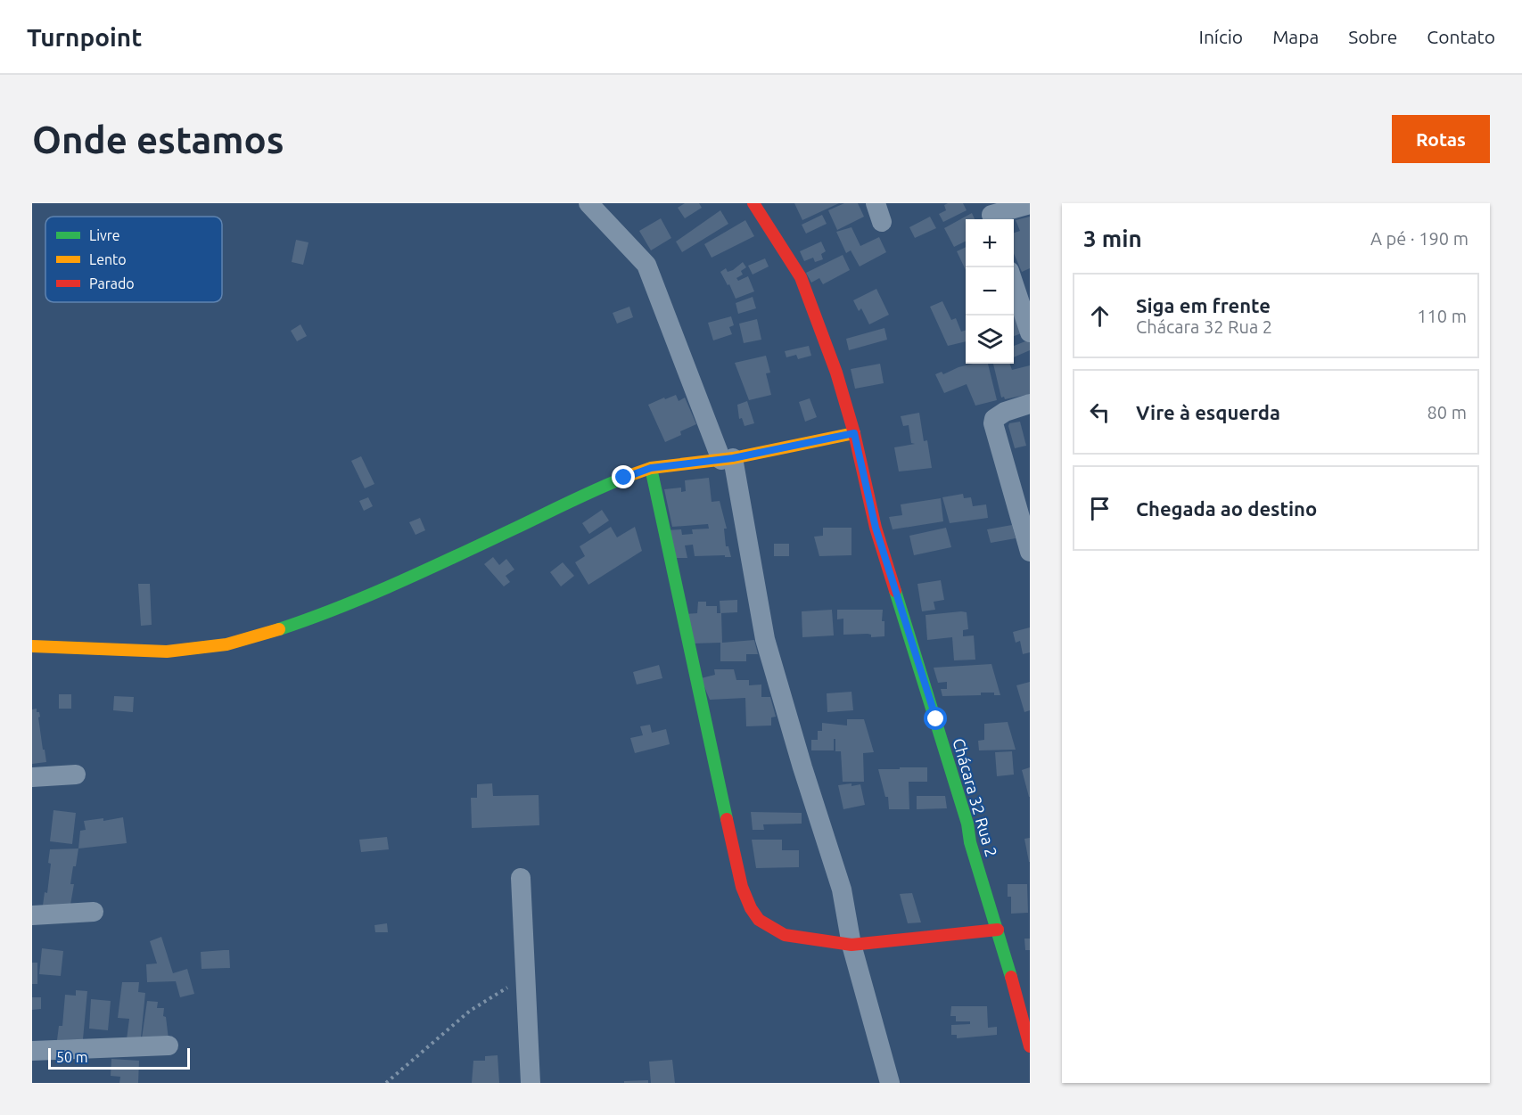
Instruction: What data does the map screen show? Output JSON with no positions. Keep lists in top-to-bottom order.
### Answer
{
  "streets": {
    "street": ["Chácara 32 Rua 2"]
  },
  "legend": ["Livre", "Lento", "Parado"],
  "scale_bar": "50 m",
  "page": {
    "header": "Turnpoint",
    "nav": [
      "Início",
      "Mapa",
      "Sobre",
      "Contato"
    ],
    "buttons": "Rotas",
    "title": "Onde estamos",
    "heading": ["3 min", "A pé · 190 m"],
    "map_buttons": ["+", "−"],
    "list": [
      ["Siga em frente", "Chácara 32 Rua 2", "110 m"],
      ["Vire à esquerda", "80 m"],
      "Chegada ao destino"
    ],
    "scale": "50 m"
  }
}
